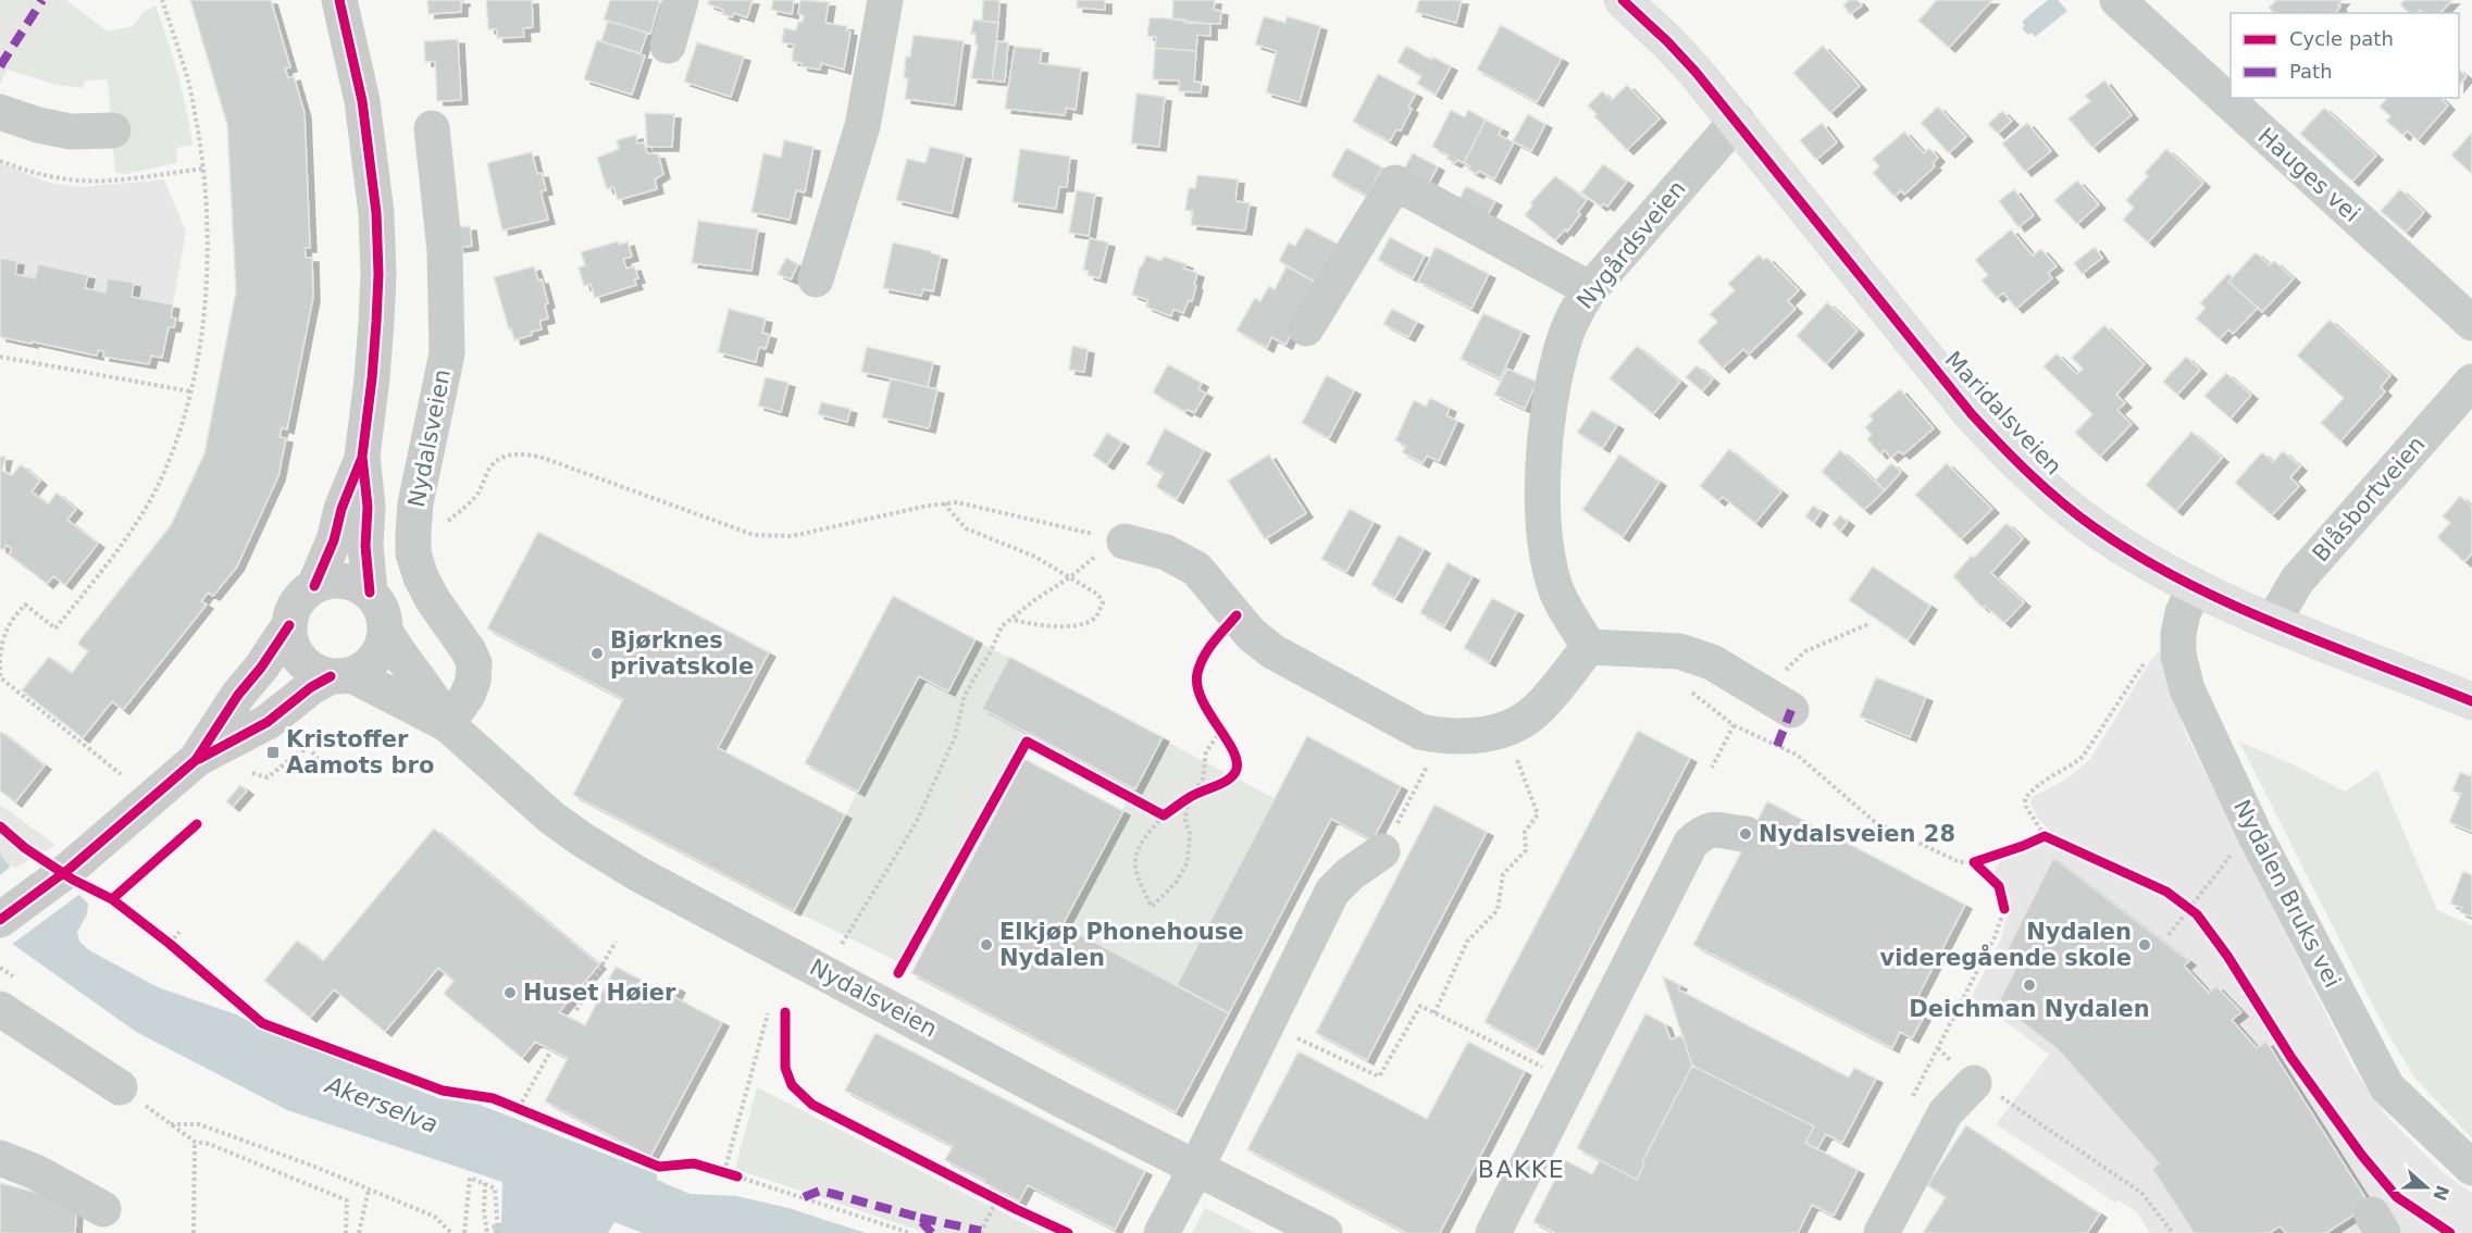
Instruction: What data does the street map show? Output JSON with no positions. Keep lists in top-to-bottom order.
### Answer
{
  "streets": {
    "main road": ["Maridalsveien"],
    "street": [
      "Hauges vei",
      "Nygårdsveien",
      "Nydalsveien",
      "Blåsbortveien",
      "Nydalen Bruks vei"
    ]
  },
  "crossings": [
    ["Nygårdsveien", "Maridalsveien"],
    ["Maridalsveien", "Blåsbortveien"],
    ["Maridalsveien", "Nydalen Bruks vei"]
  ],
  "districts": ["BAKKE"],
  "water": ["Akerselva"],
  "places": {
    "other": [
      "Bjørknes privatskole",
      "Nydalsveien 28",
      "Elkjøp Phonehouse Nydalen",
      "Nydalen videregående skole",
      "Deichman Nydalen",
      "Huset Høier"
    ],
    "transit": ["Kristoffer Aamots bro"]
  },
  "legend": ["Cycle path", "Path"],
  "north": "right"
}
